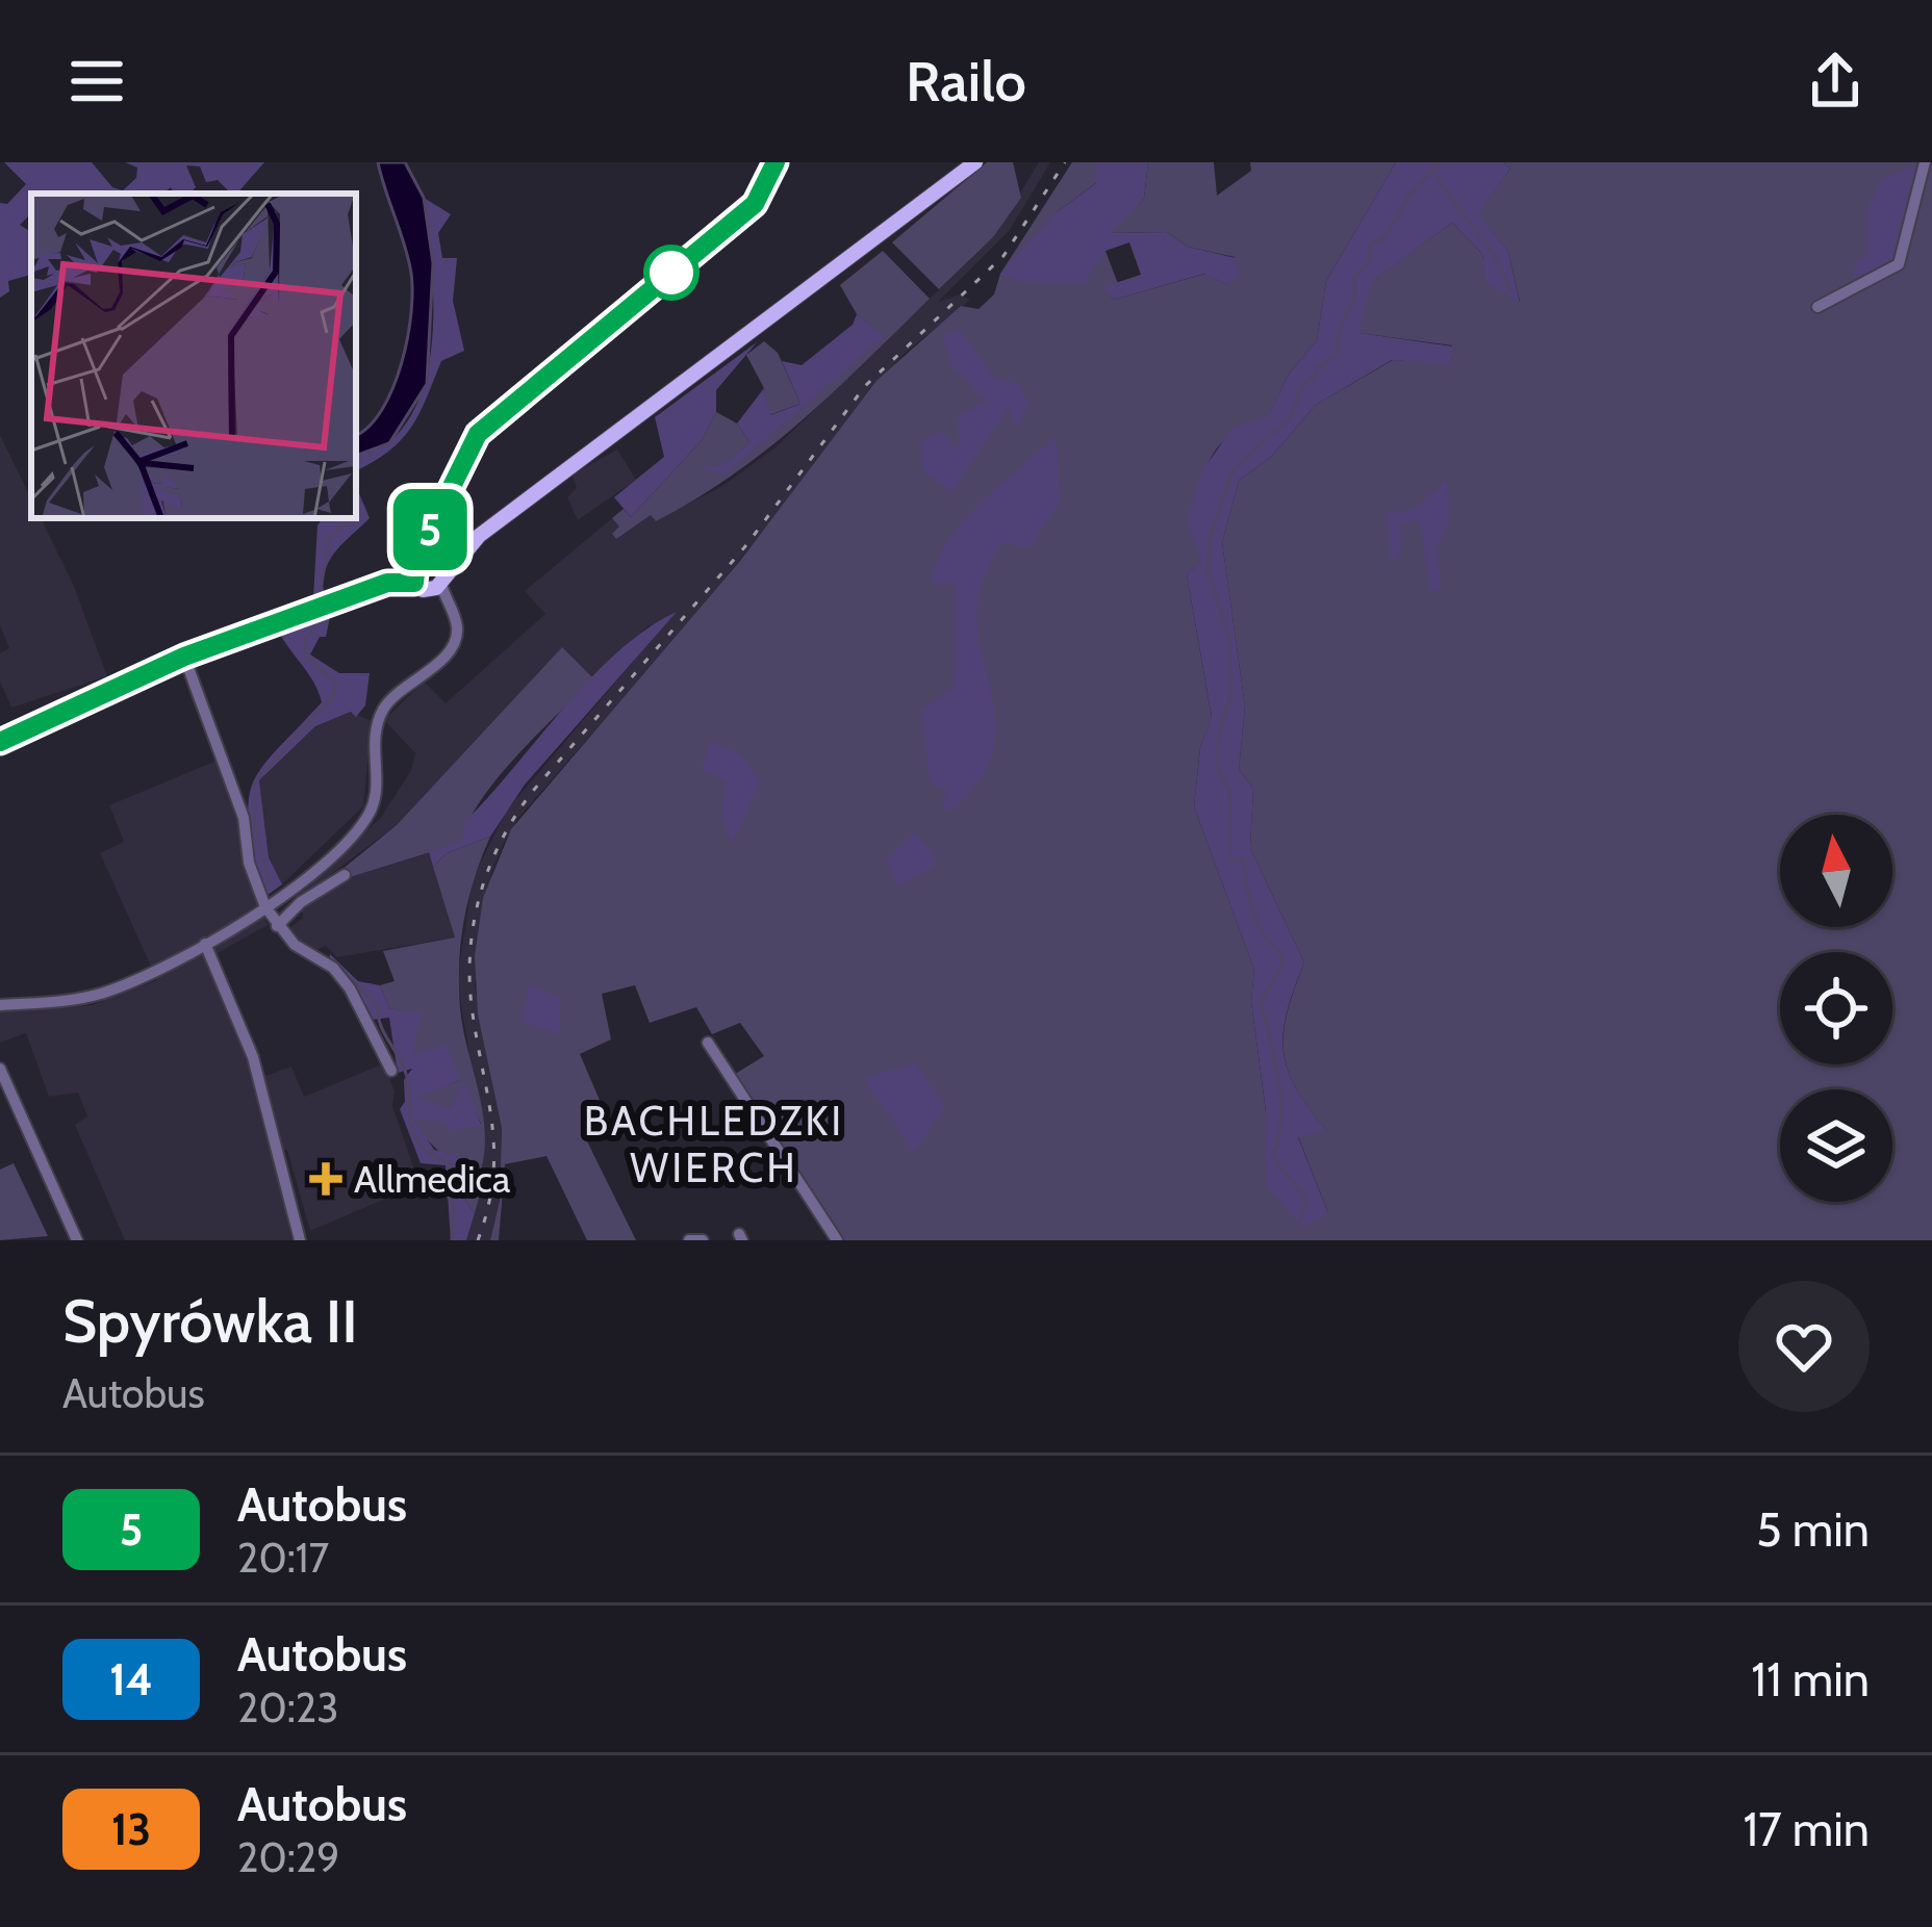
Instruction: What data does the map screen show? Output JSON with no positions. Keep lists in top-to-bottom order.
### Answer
{
  "districts": ["BACHLEDZKI WIERCH"],
  "places": {
    "health": ["Allmedica"]
  },
  "lines": ["bus line 5"],
  "north": "top",
  "page": {
    "header": "Railo",
    "on_map": "5",
    "heading": ["Spyrówka II", "Autobus"],
    "list": [
      {
        "mark": "5",
        "name": "Autobus",
        "note": "20:17",
        "value": "5 min"
      },
      {
        "mark": "14",
        "name": "Autobus",
        "note": "20:23",
        "value": "11 min"
      },
      {
        "mark": "13",
        "name": "Autobus",
        "note": "20:29",
        "value": "17 min"
      }
    ]
  }
}
